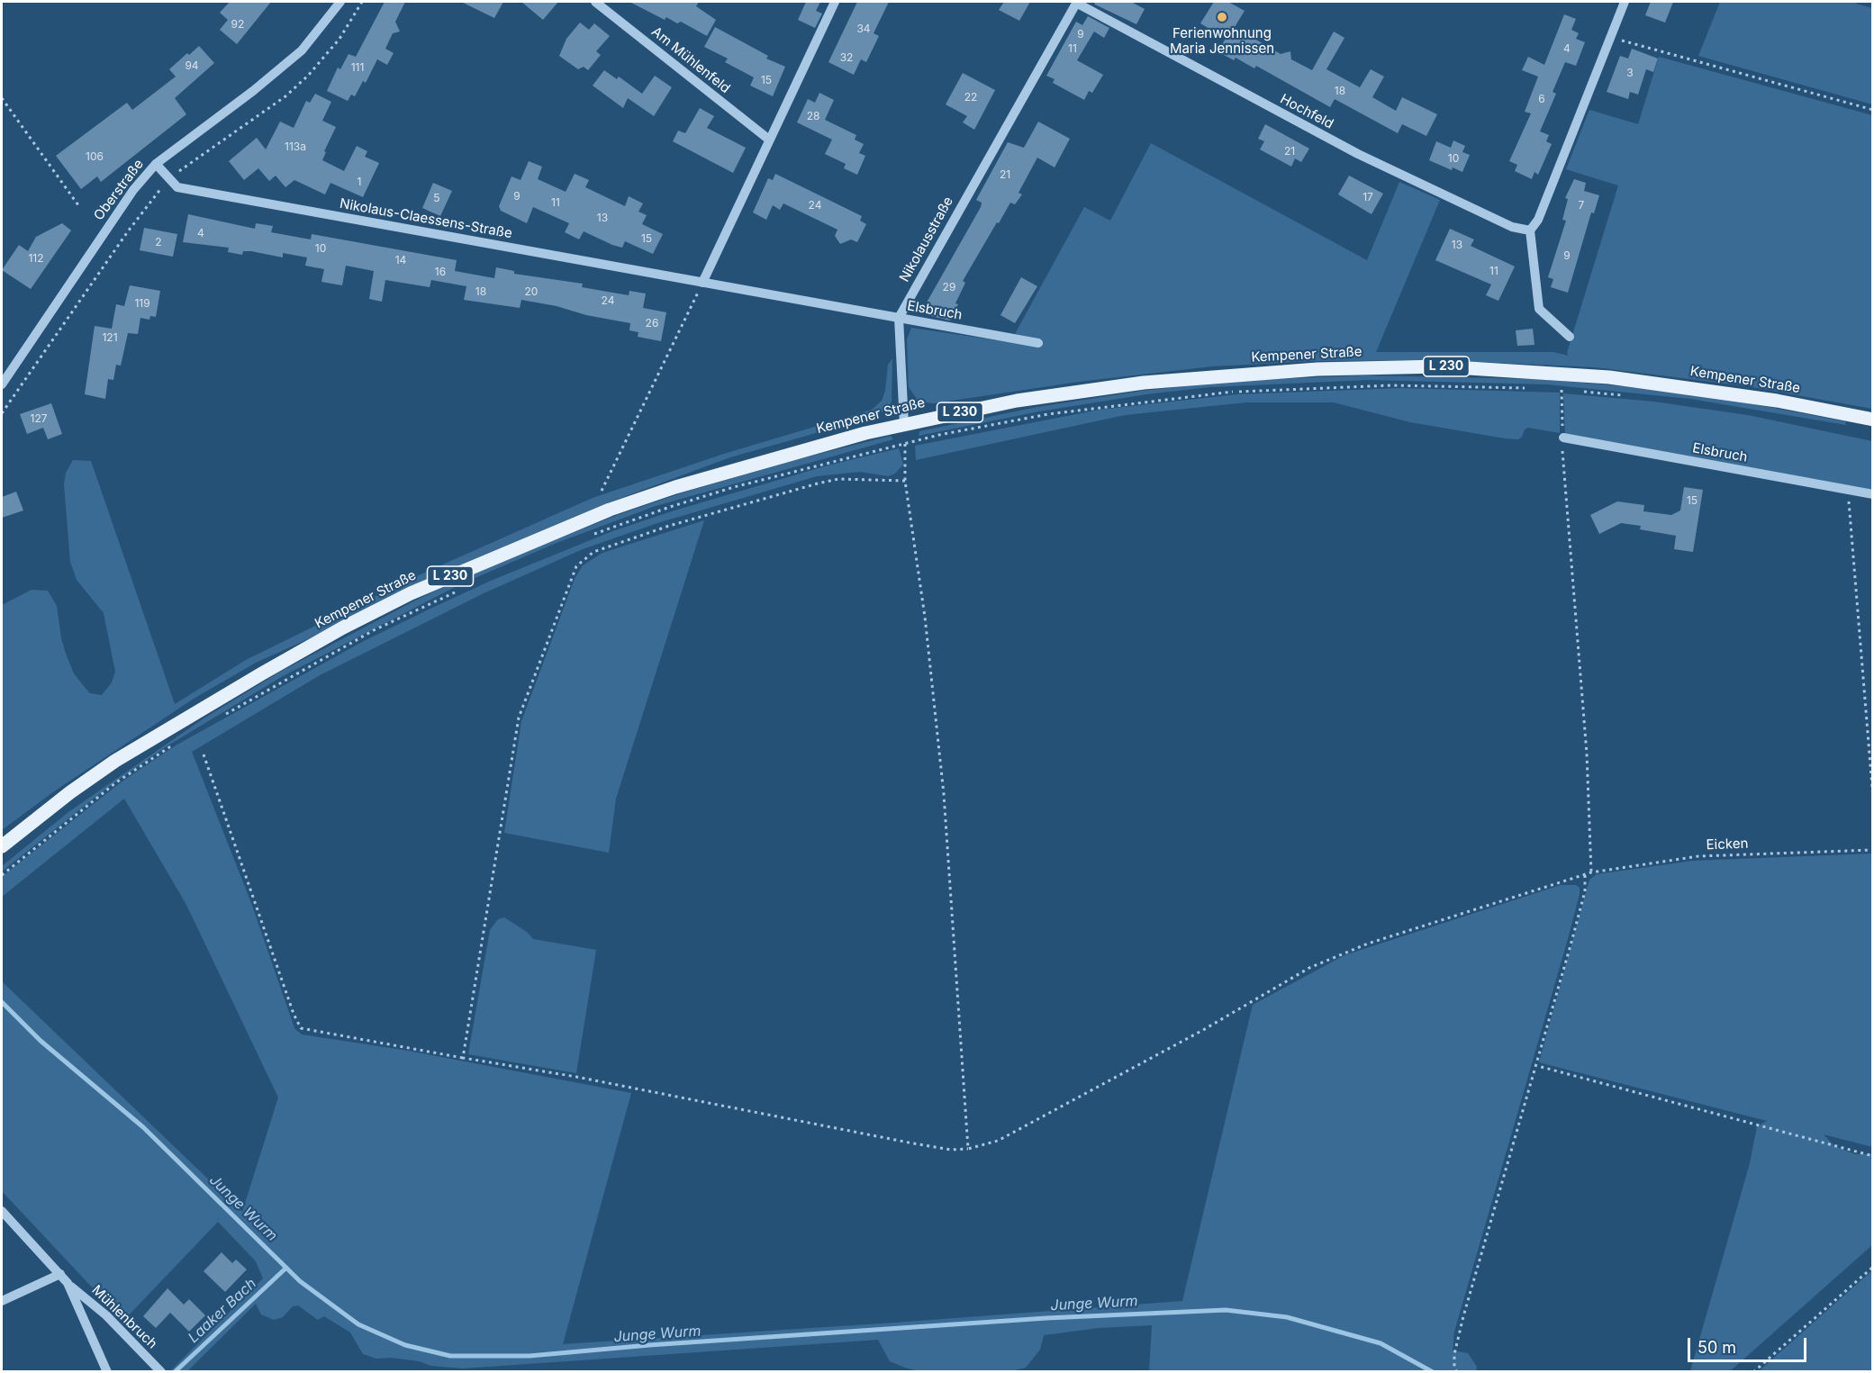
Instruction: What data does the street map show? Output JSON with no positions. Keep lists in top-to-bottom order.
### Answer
{
  "streets": {
    "main road": ["Kempener Straße", "L 230"],
    "street": [
      "Am Mühlenfeld",
      "Hochfeld",
      "Oberstraße",
      "Nikolaus-Claessens-Straße",
      "Nikolausstraße",
      "Elsbruch",
      "Mühlenbruch"
    ],
    "path": ["Eicken"]
  },
  "crossings": [
    ["Hochfeld", "Nikolausstraße"],
    ["Oberstraße", "Nikolaus-Claessens-Straße"],
    ["Nikolausstraße", "Elsbruch"],
    ["Elsbruch", "Kempener Straße"]
  ],
  "water": ["Junge Wurm", "Laaker Bach"],
  "places": ["Ferienwohnung Maria Jennissen"],
  "house_numbers": [
    "92",
    "34",
    "9",
    "11",
    "4",
    "32",
    "94",
    "111",
    "3",
    "15",
    "18",
    "22",
    "6",
    "28",
    "113a",
    "21",
    "106",
    "10",
    "21",
    "1",
    "9",
    "17",
    "5",
    "11",
    "24",
    "7",
    "13",
    "4",
    "15",
    "2",
    "13",
    "10",
    "9",
    "112",
    "14",
    "11",
    "16",
    "29",
    "18",
    "20",
    "24",
    "119",
    "26",
    "121",
    "127",
    "15"
  ],
  "scale_bar": "50 m"
}
